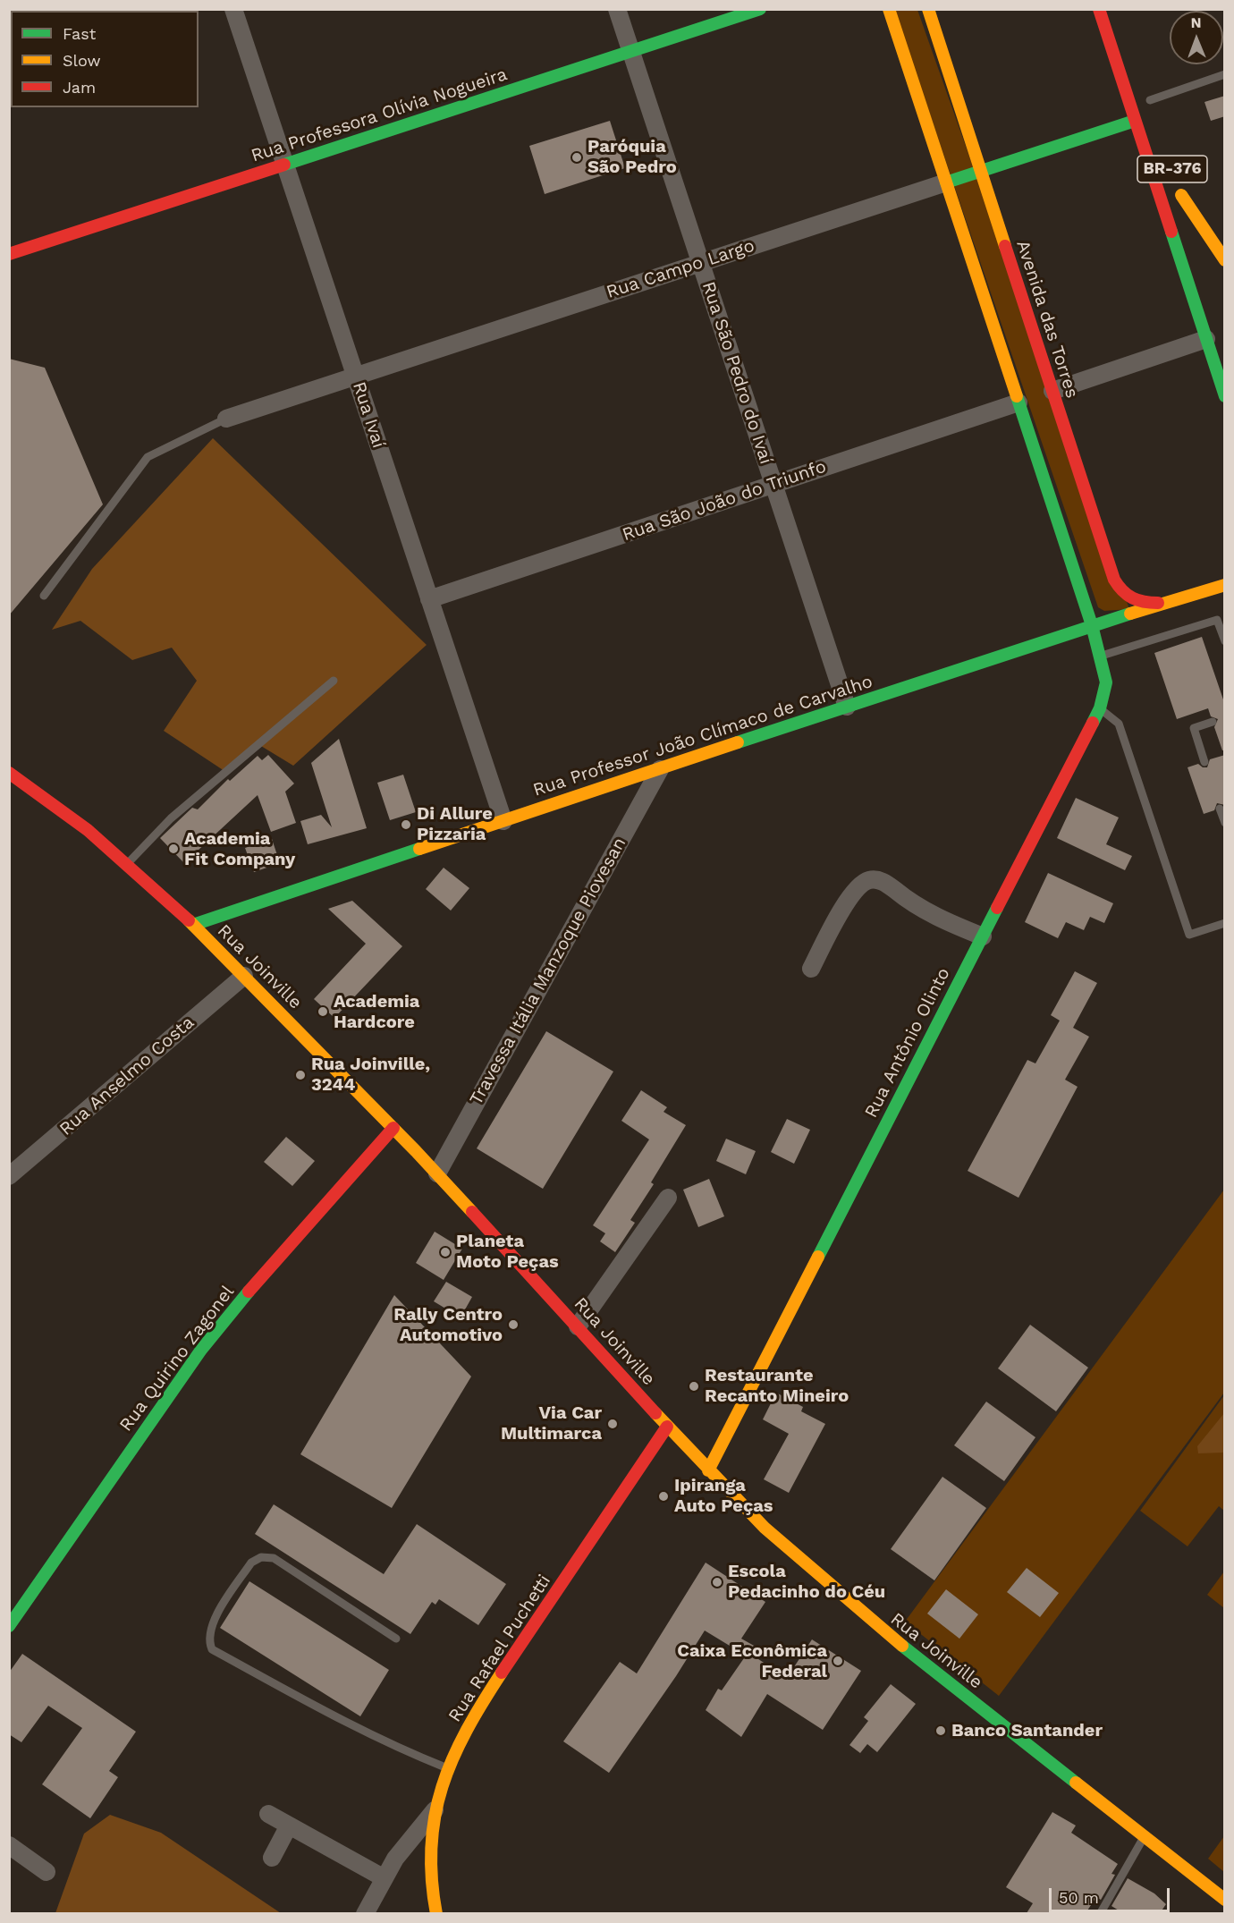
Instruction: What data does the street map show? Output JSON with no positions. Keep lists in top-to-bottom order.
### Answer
{
  "streets": {
    "main road": [
      "Rua Professora Olívia Nogueira",
      "BR-376",
      "Rua Campo Largo",
      "Avenida das Torres",
      "Rua Professor João Clímaco de Carvalho",
      "Rua Joinville",
      "Rua Antônio Olinto",
      "Rua Quirino Zagonel",
      "Rua Rafael Puchetti"
    ],
    "street": [
      "Rua São Pedro do Ivaí",
      "Rua Ivaí",
      "Rua São João do Triunfo",
      "Travessa Itália Manzoque Piovesan",
      "Rua Anselmo Costa"
    ]
  },
  "crossings": [
    ["Rua Professora Olívia Nogueira", "Rua São Pedro do Ivaí"],
    ["Rua Professora Olívia Nogueira", "Rua Ivaí"],
    ["BR-376", "Rua Campo Largo"],
    ["Rua Campo Largo", "Avenida das Torres"],
    ["Rua Campo Largo", "Rua São Pedro do Ivaí"],
    ["Rua Campo Largo", "Rua Ivaí"],
    ["Avenida das Torres", "Rua Professor João Clímaco de Carvalho"],
    ["Rua São Pedro do Ivaí", "Rua São João do Triunfo"],
    ["Rua São Pedro do Ivaí", "Rua Professor João Clímaco de Carvalho"],
    ["Rua Ivaí", "Rua São João do Triunfo"],
    ["Rua Ivaí", "Rua Professor João Clímaco de Carvalho"],
    ["Rua Professor João Clímaco de Carvalho", "Rua Joinville"],
    ["Rua Professor João Clímaco de Carvalho", "Travessa Itália Manzoque Piovesan"],
    ["Rua Professor João Clímaco de Carvalho", "Rua Antônio Olinto"],
    ["Rua Joinville", "Travessa Itália Manzoque Piovesan"],
    ["Rua Joinville", "Rua Antônio Olinto"],
    ["Rua Joinville", "Rua Anselmo Costa"],
    ["Rua Joinville", "Rua Quirino Zagonel"],
    ["Rua Joinville", "Rua Rafael Puchetti"]
  ],
  "places": [
    "Paróquia São Pedro",
    "Di Allure Pizzaria",
    "Academia Fit Company",
    "Academia Hardcore",
    "Rua Joinville, 3244",
    "Planeta Moto Peças",
    "Rally Centro Automotivo",
    "Restaurante Recanto Mineiro",
    "Via Car Multimarca",
    "Ipiranga Auto Peças",
    "Escola Pedacinho do Céu",
    "Caixa Econômica Federal",
    "Banco Santander"
  ],
  "legend": ["Fast", "Slow", "Jam"],
  "scale_bar": "50 m",
  "north": "top"
}
